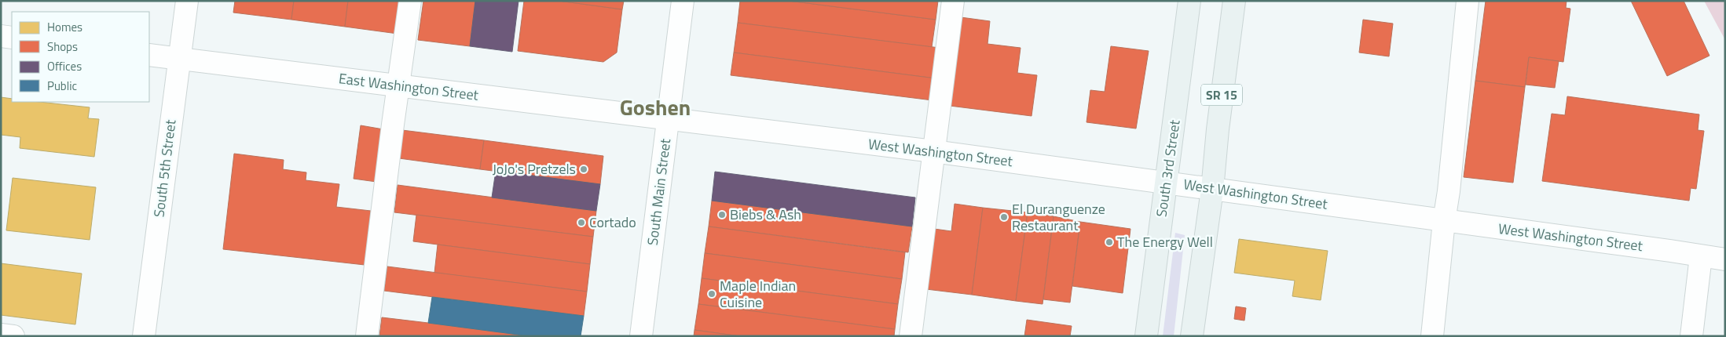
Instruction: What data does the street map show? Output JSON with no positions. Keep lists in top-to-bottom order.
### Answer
{
  "streets": {
    "main road": ["SR 15", "South 3rd Street"],
    "street": [
      "East Washington Street",
      "West Washington Street",
      "South 5th Street",
      "South Main Street"
    ]
  },
  "crossings": [
    ["East Washington Street", "West Washington Street"],
    ["East Washington Street", "South 5th Street"],
    ["East Washington Street", "South Main Street"],
    ["SR 15", "West Washington Street"],
    ["West Washington Street", "South 3rd Street"],
    ["West Washington Street", "South Main Street"]
  ],
  "districts": ["Goshen"],
  "places": [
    "JoJo's Pretzels",
    "Biebs & Ash",
    "El Duranguenze Restaurant",
    "Cortado",
    "The Energy Well",
    "Maple Indian Cuisine"
  ],
  "legend": [
    "Homes",
    "Shops",
    "Offices",
    "Public"
  ]
}
